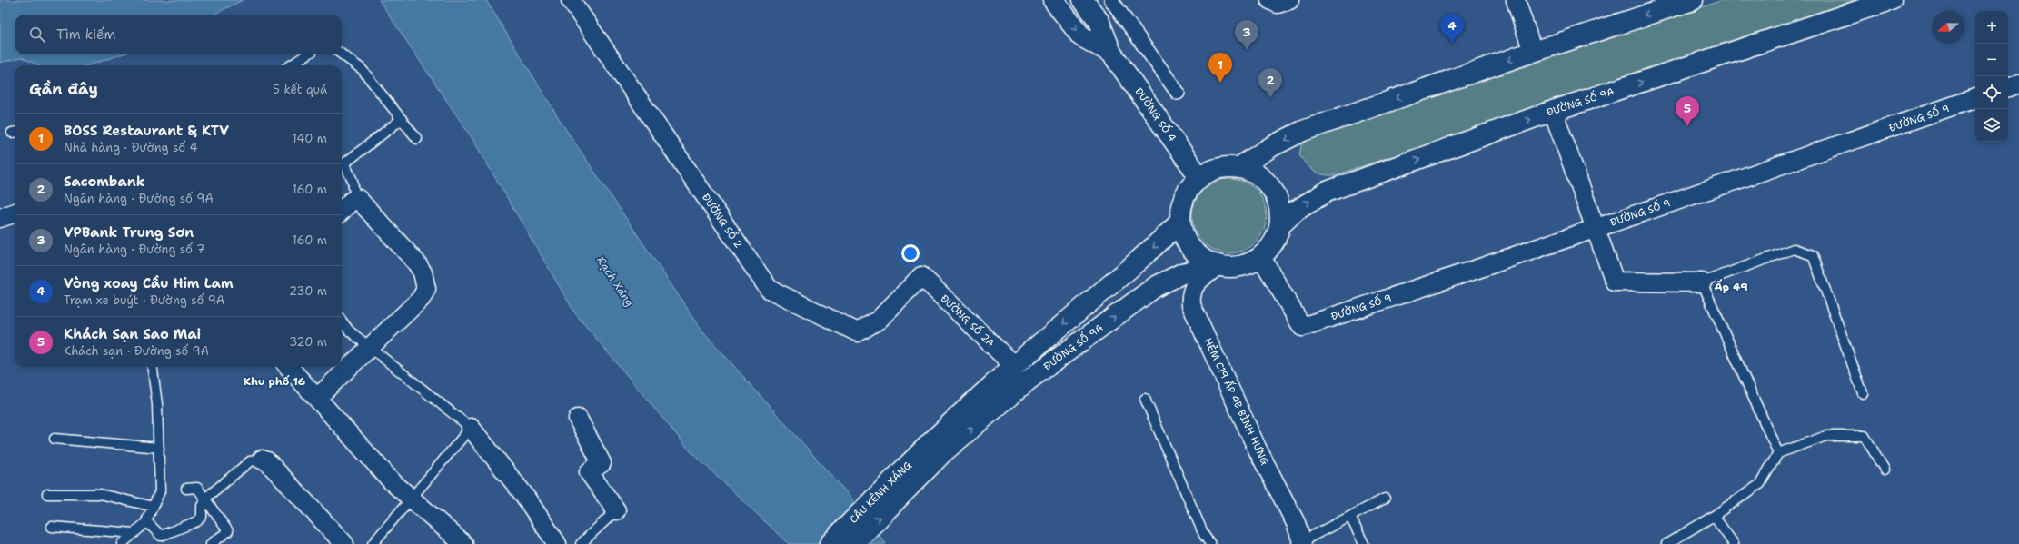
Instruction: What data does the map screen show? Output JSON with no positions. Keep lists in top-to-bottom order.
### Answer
{
  "streets": {
    "main road": ["ĐƯỜNG SỐ 9A", "ĐƯỜNG SỐ 4", "CẦU KÊNH XÁNG"],
    "street": [
      "ĐƯỜNG SỐ 9",
      "ĐƯỜNG SỐ 2",
      "ĐƯỜNG SỐ 2A",
      "HẺM C19 ẤP 4B BÌNH HƯNG"
    ]
  },
  "crossings": [
    ["ĐƯỜNG SỐ 9A", "ĐƯỜNG SỐ 4"],
    ["ĐƯỜNG SỐ 9A", "ĐƯỜNG SỐ 9"],
    ["ĐƯỜNG SỐ 9A", "HẺM C19 ẤP 4B BÌNH HƯNG"],
    ["ĐƯỜNG SỐ 9A", "CẦU KÊNH XÁNG"],
    ["ĐƯỜNG SỐ 4", "ĐƯỜNG SỐ 9"],
    ["ĐƯỜNG SỐ 4", "HẺM C19 ẤP 4B BÌNH HƯNG"],
    ["ĐƯỜNG SỐ 9", "HẺM C19 ẤP 4B BÌNH HƯNG"],
    ["ĐƯỜNG SỐ 2", "ĐƯỜNG SỐ 2A"]
  ],
  "districts": ["Ấp 49", "Khu phố 16"],
  "water": ["Rạch Xáng"],
  "north": "left",
  "page": {
    "map_buttons": ["+", "−"],
    "pins": [
      "4",
      "3",
      "1",
      "2",
      "5"
    ],
    "search": "Tìm kiếm",
    "heading": ["Gần đây", "5 kết quả"],
    "list": [
      {
        "mark": "1",
        "name": "BOSS Restaurant & KTV",
        "note": "Nhà hàng · Đường số 4",
        "value": "140 m"
      },
      {
        "mark": "2",
        "name": "Sacombank",
        "note": "Ngân hàng · Đường số 9A",
        "value": "160 m"
      },
      {
        "mark": "3",
        "name": "VPBank Trung Sơn",
        "note": "Ngân hàng · Đường số 7",
        "value": "160 m"
      },
      {
        "mark": "4",
        "name": "Vòng xoay Cầu Him Lam",
        "note": "Trạm xe buýt · Đường số 9A",
        "value": "230 m"
      },
      {
        "mark": "5",
        "name": "Khách Sạn Sao Mai",
        "note": "Khách sạn · Đường số 9A",
        "value": "320 m"
      }
    ]
  }
}
